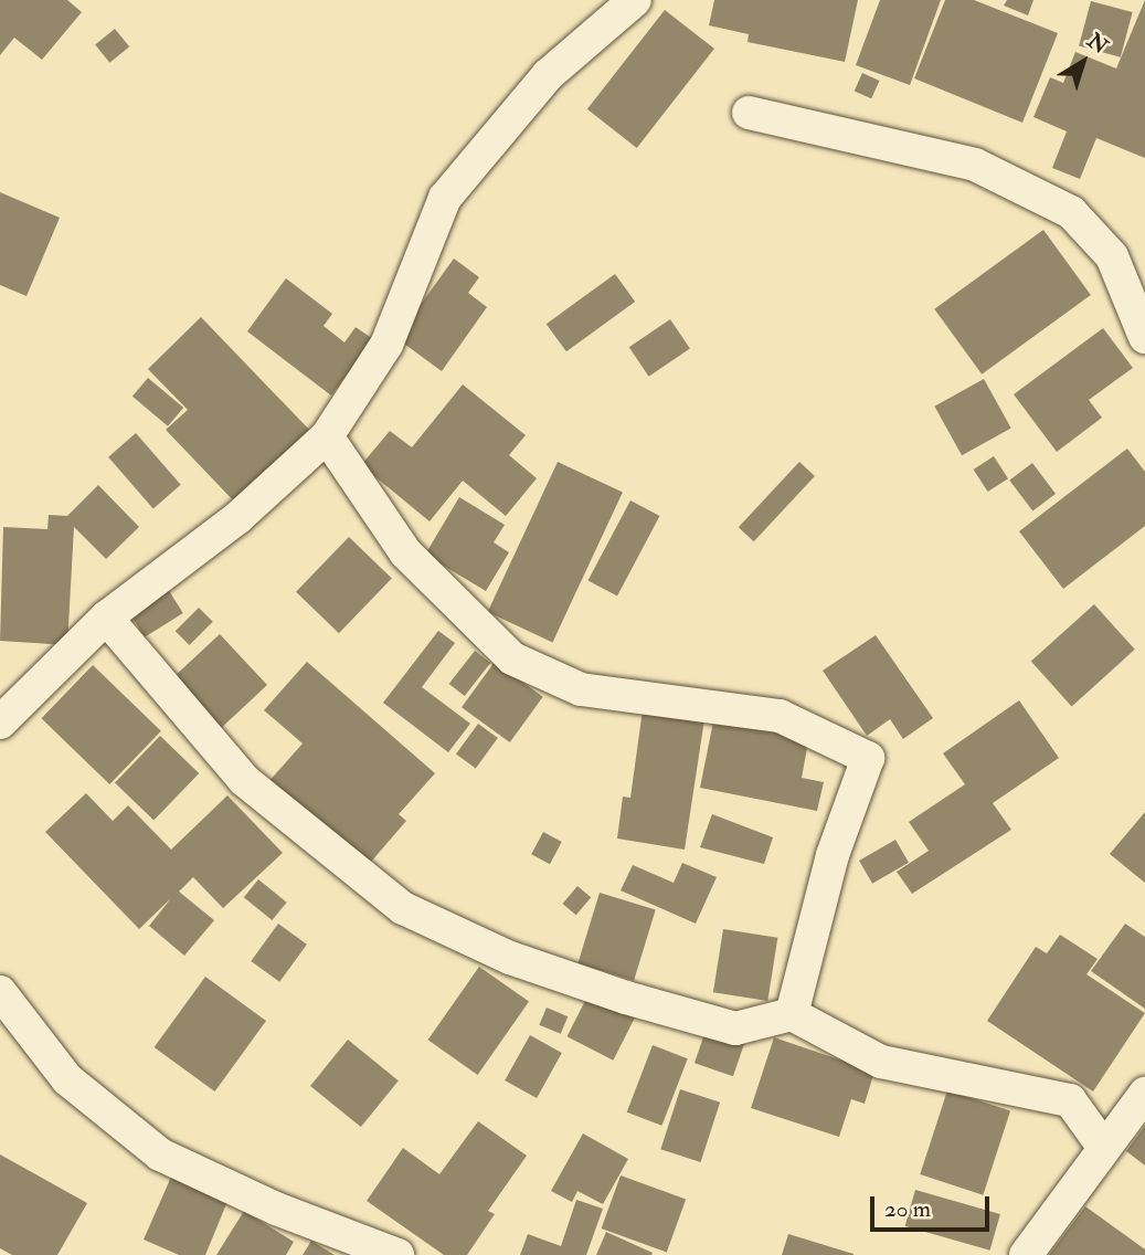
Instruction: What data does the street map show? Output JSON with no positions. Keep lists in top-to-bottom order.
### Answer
{
  "scale_bar": "20 m",
  "north": "top right"
}
